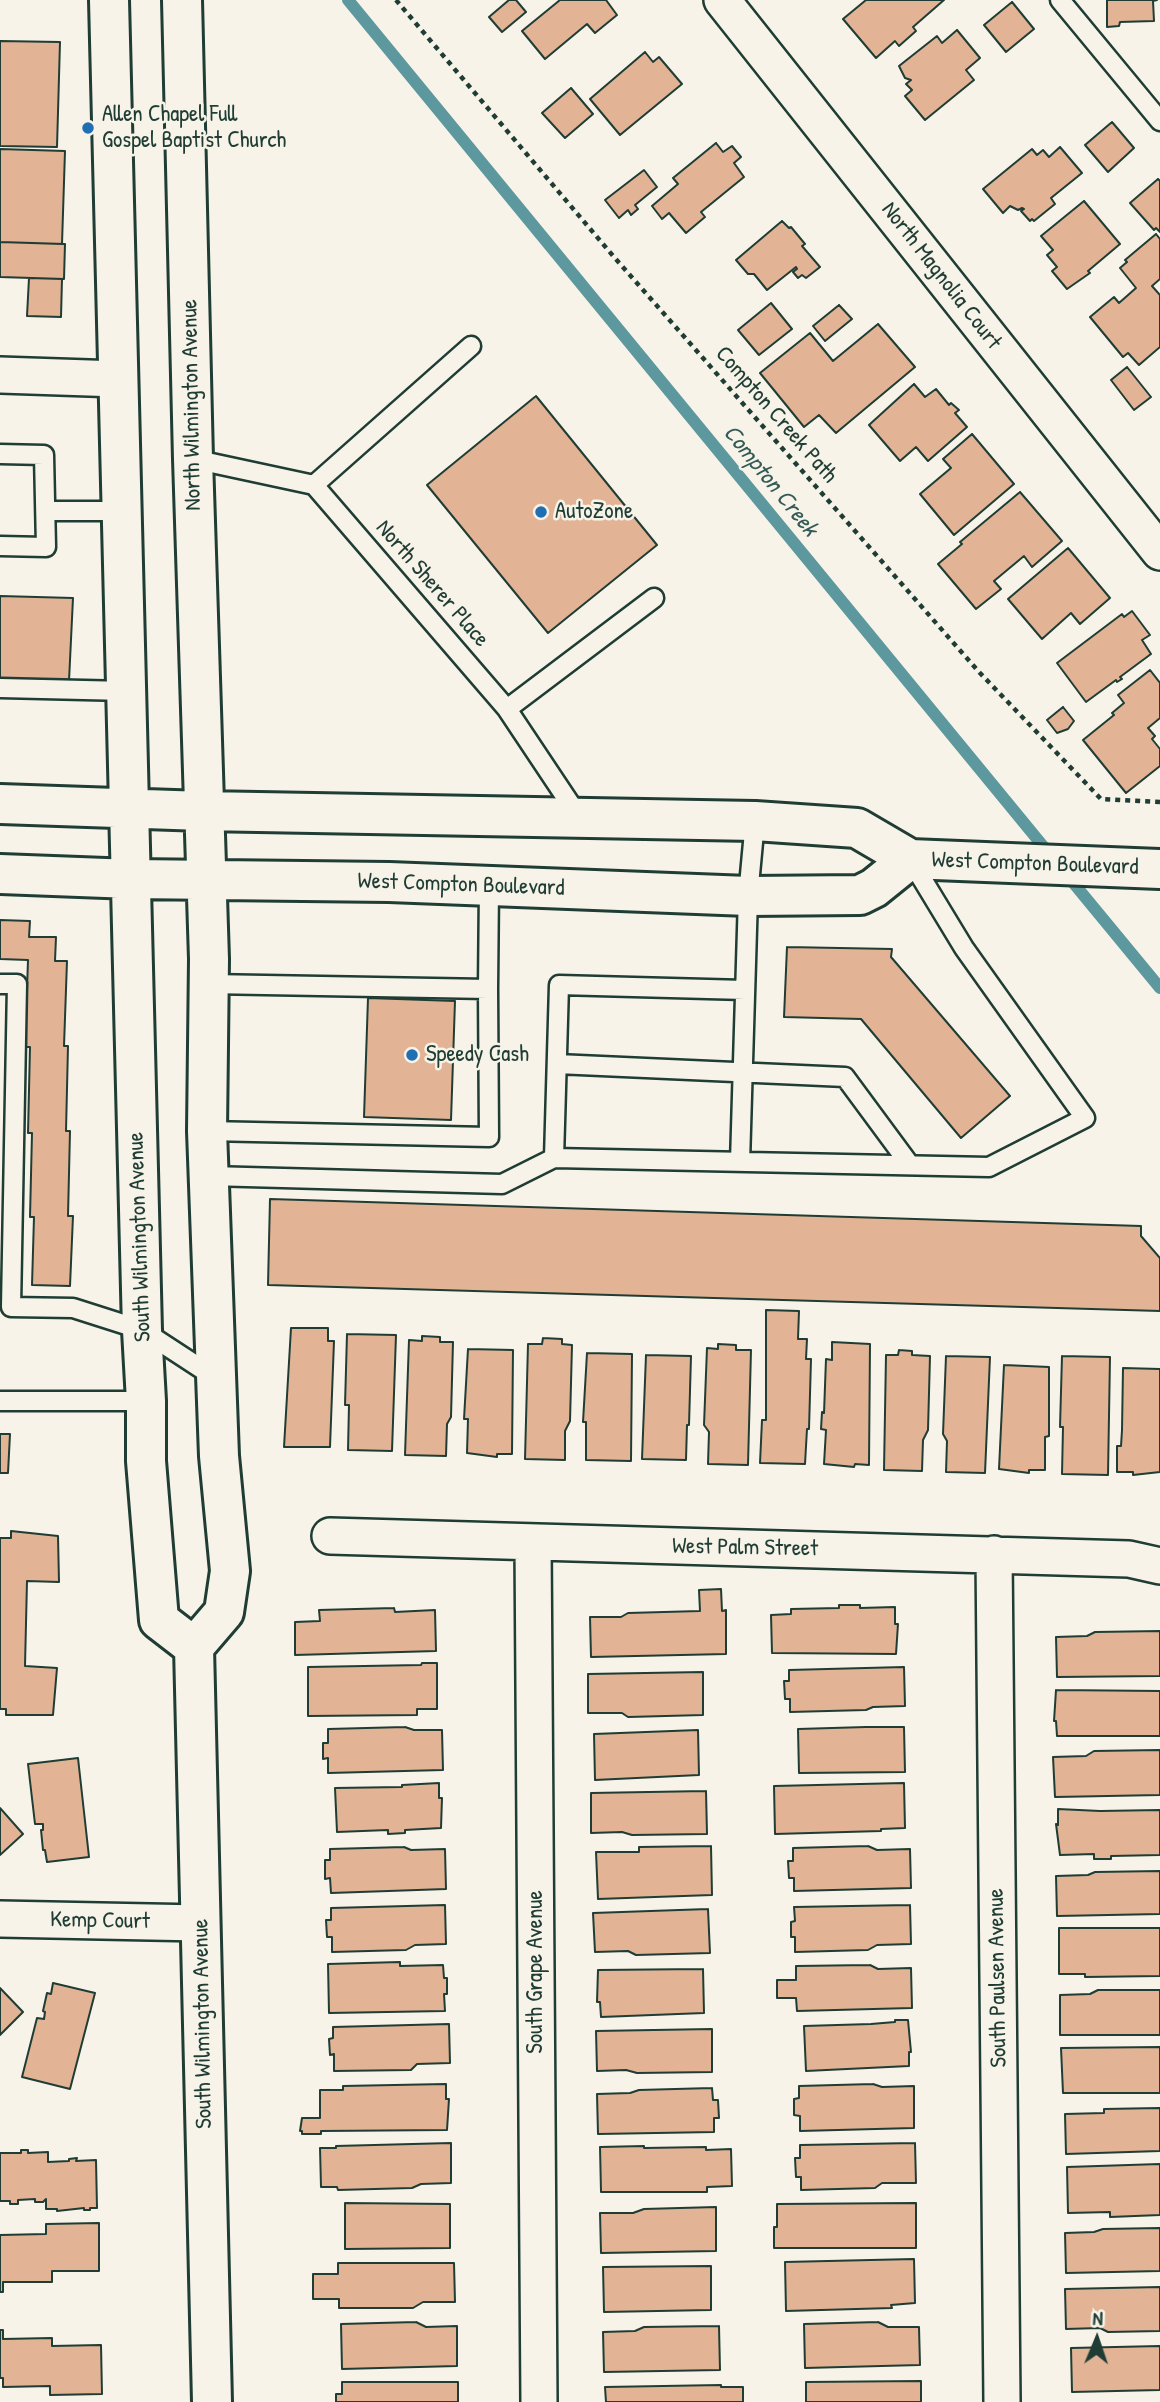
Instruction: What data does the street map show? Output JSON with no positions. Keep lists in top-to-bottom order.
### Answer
{
  "streets": {
    "main road": ["North Wilmington Avenue", "West Compton Boulevard", "South Wilmington Avenue"],
    "street": [
      "North Magnolia Court",
      "West Palm Street",
      "Kemp Court",
      "South Grape Avenue",
      "South Paulsen Avenue"
    ],
    "lane": ["North Sherer Place"],
    "path": ["Compton Creek Path"]
  },
  "crossings": [
    ["North Wilmington Avenue", "West Compton Boulevard"],
    ["North Sherer Place", "West Compton Boulevard"],
    ["West Compton Boulevard", "South Wilmington Avenue"],
    ["South Wilmington Avenue", "Kemp Court"],
    ["West Palm Street", "South Grape Avenue"],
    ["West Palm Street", "South Paulsen Avenue"]
  ],
  "water": ["Compton Creek"],
  "places": ["Allen Chapel Full Gospel Baptist Church", "AutoZone", "Speedy Cash"],
  "north": "top"
}
